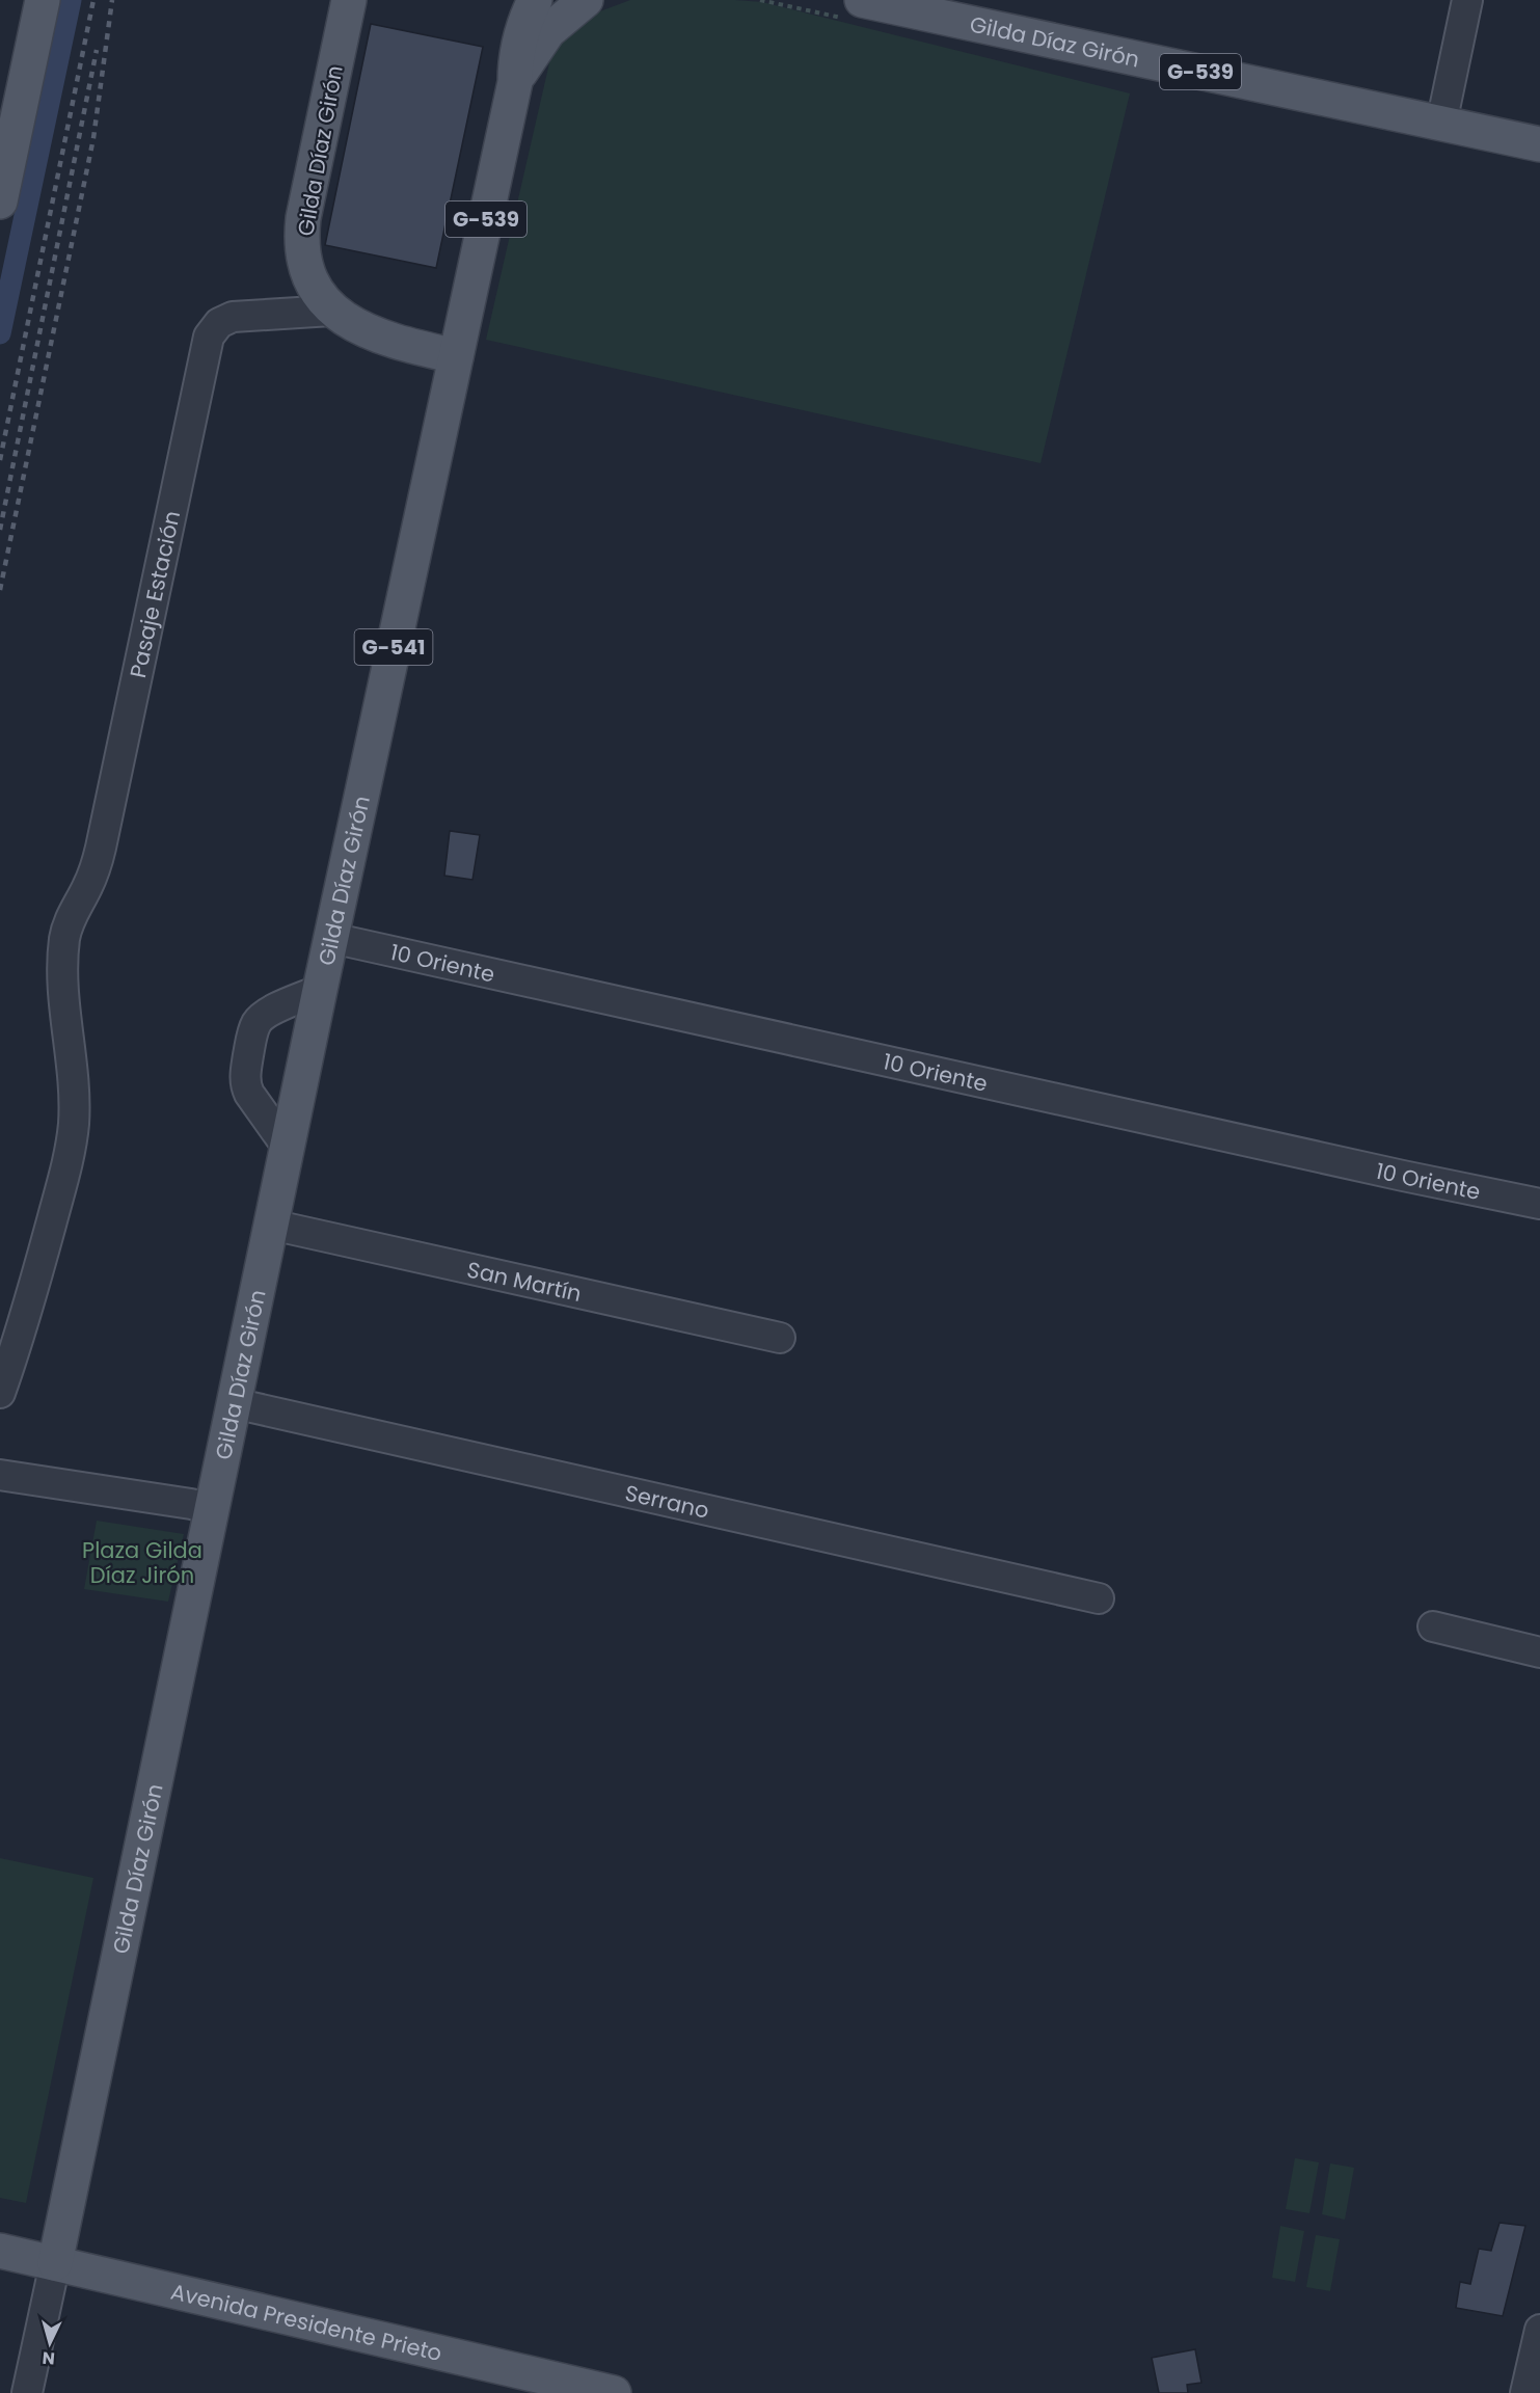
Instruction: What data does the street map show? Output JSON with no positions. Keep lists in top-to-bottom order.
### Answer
{
  "streets": {
    "main road": [
      "Gilda Díaz Girón",
      "G-539",
      "G-541",
      "Avenida Presidente Prieto"
    ],
    "street": [
      "Pasaje Estación",
      "10 Oriente",
      "San Martín",
      "Serrano"
    ]
  },
  "crossings": [
    ["Gilda Díaz Girón", "Pasaje Estación"],
    ["Gilda Díaz Girón", "10 Oriente"],
    ["Gilda Díaz Girón", "San Martín"],
    ["Gilda Díaz Girón", "Serrano"],
    ["Gilda Díaz Girón", "Avenida Presidente Prieto"]
  ],
  "parks": ["Plaza Gilda Díaz Jirón"],
  "north": "bottom"
}
